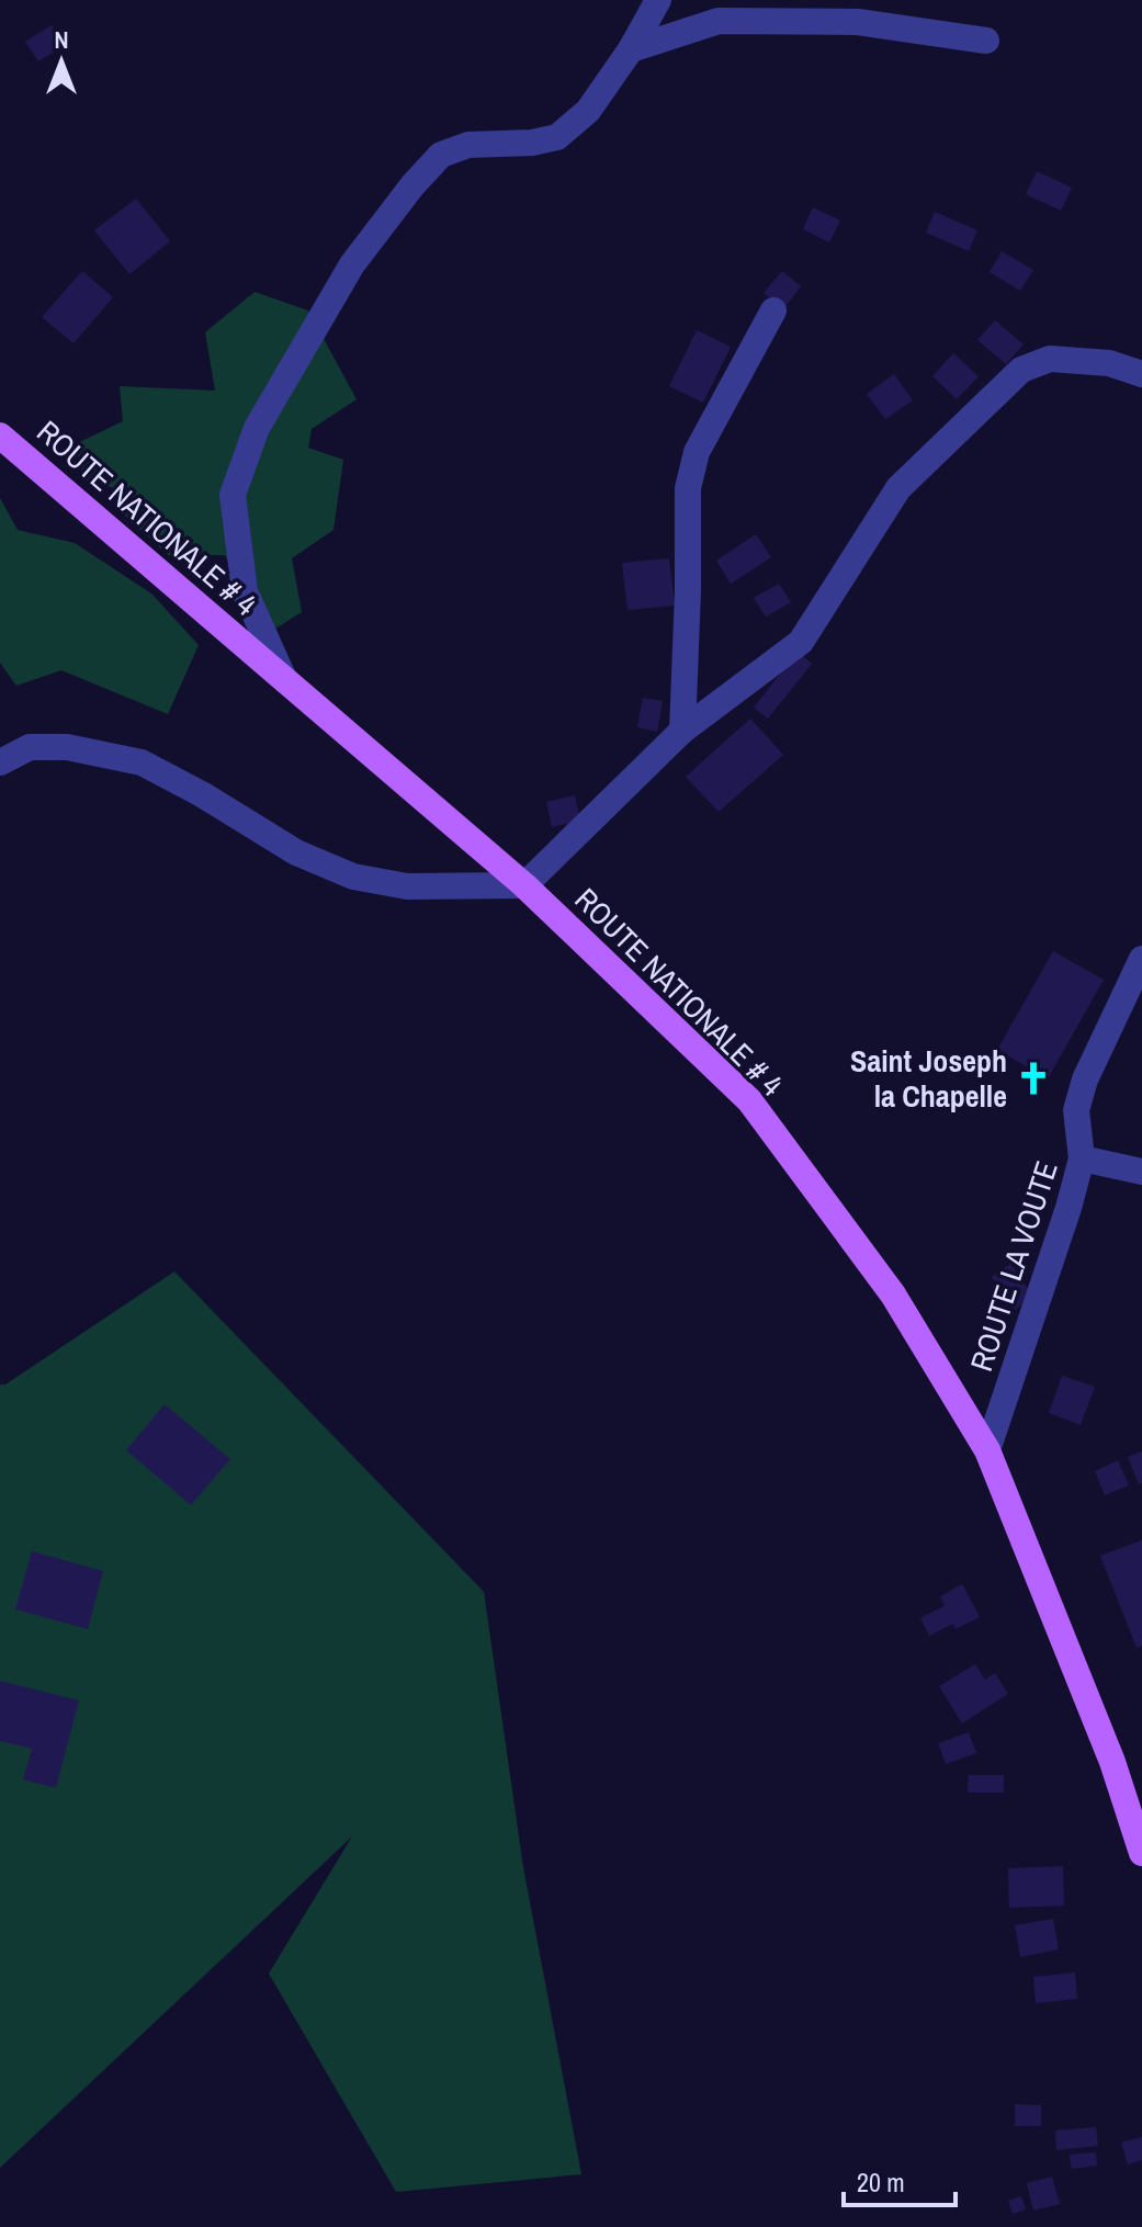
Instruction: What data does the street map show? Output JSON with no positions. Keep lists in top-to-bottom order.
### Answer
{
  "streets": {
    "main road": ["ROUTE NATIONALE # 4"],
    "street": ["ROUTE LA VOUTE"]
  },
  "crossings": [
    ["ROUTE NATIONALE # 4", "ROUTE LA VOUTE"]
  ],
  "places": {
    "church": ["Saint Joseph la Chapelle"]
  },
  "scale_bar": "20 m",
  "north": "top"
}
